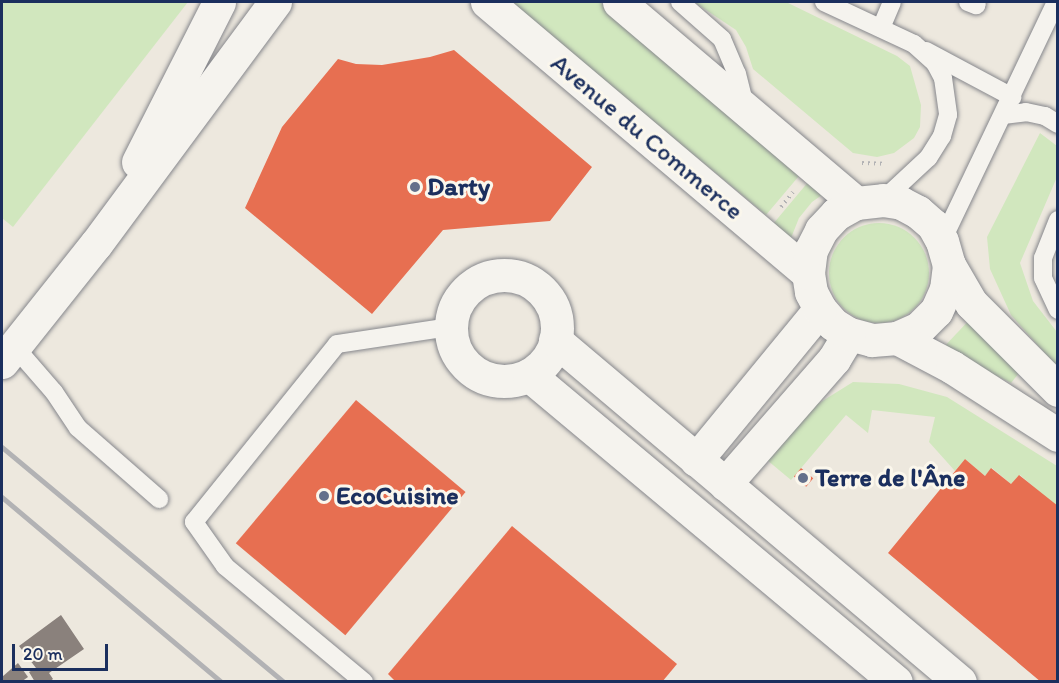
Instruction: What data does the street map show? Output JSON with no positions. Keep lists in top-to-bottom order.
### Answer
{
  "streets": {
    "street": ["Avenue du Commerce"]
  },
  "places": ["Darty", "Terre de l'Âne", "EcoCuisine"],
  "scale_bar": "20 m"
}
